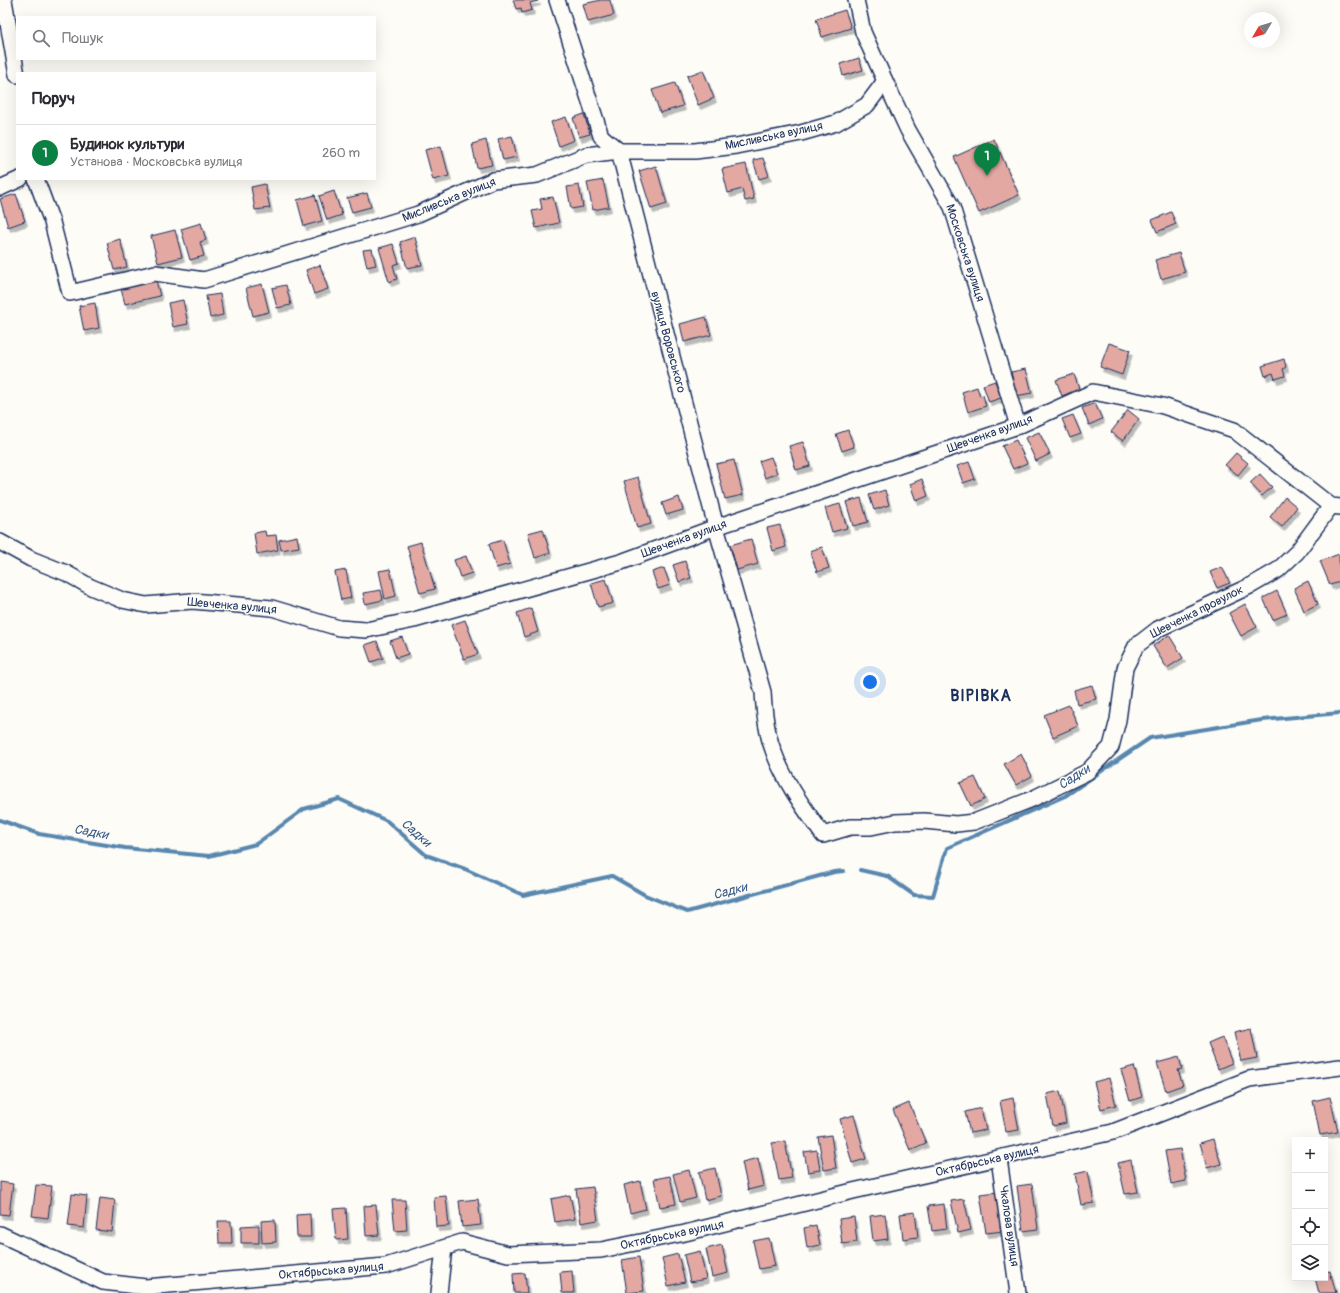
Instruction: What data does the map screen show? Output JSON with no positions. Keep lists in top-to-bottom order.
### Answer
{
  "streets": {
    "street": [
      "Мисливська вулиця",
      "Московська вулиця",
      "вулиця Воровського",
      "Шевченка вулиця",
      "Шевченка провулок",
      "Октябрьська вулиця",
      "Чкалова вулиця"
    ]
  },
  "crossings": [
    ["Мисливська вулиця", "Московська вулиця"],
    ["Мисливська вулиця", "вулиця Воровського"],
    ["Московська вулиця", "Шевченка вулиця"],
    ["вулиця Воровського", "Шевченка вулиця"],
    ["вулиця Воровського", "Шевченка провулок"],
    ["Шевченка вулиця", "Шевченка провулок"],
    ["Октябрьська вулиця", "Чкалова вулиця"]
  ],
  "districts": ["ВІРІВКА"],
  "water": ["Садки"],
  "north": "bottom left",
  "page": {
    "search": "Пошук",
    "heading": "Поруч",
    "list": [
      {
        "mark": "1",
        "name": "Будинок культури",
        "note": "Установа · Московська вулиця",
        "value": "260 m"
      }
    ],
    "pins": "1",
    "map_buttons": ["+", "−"]
  }
}
